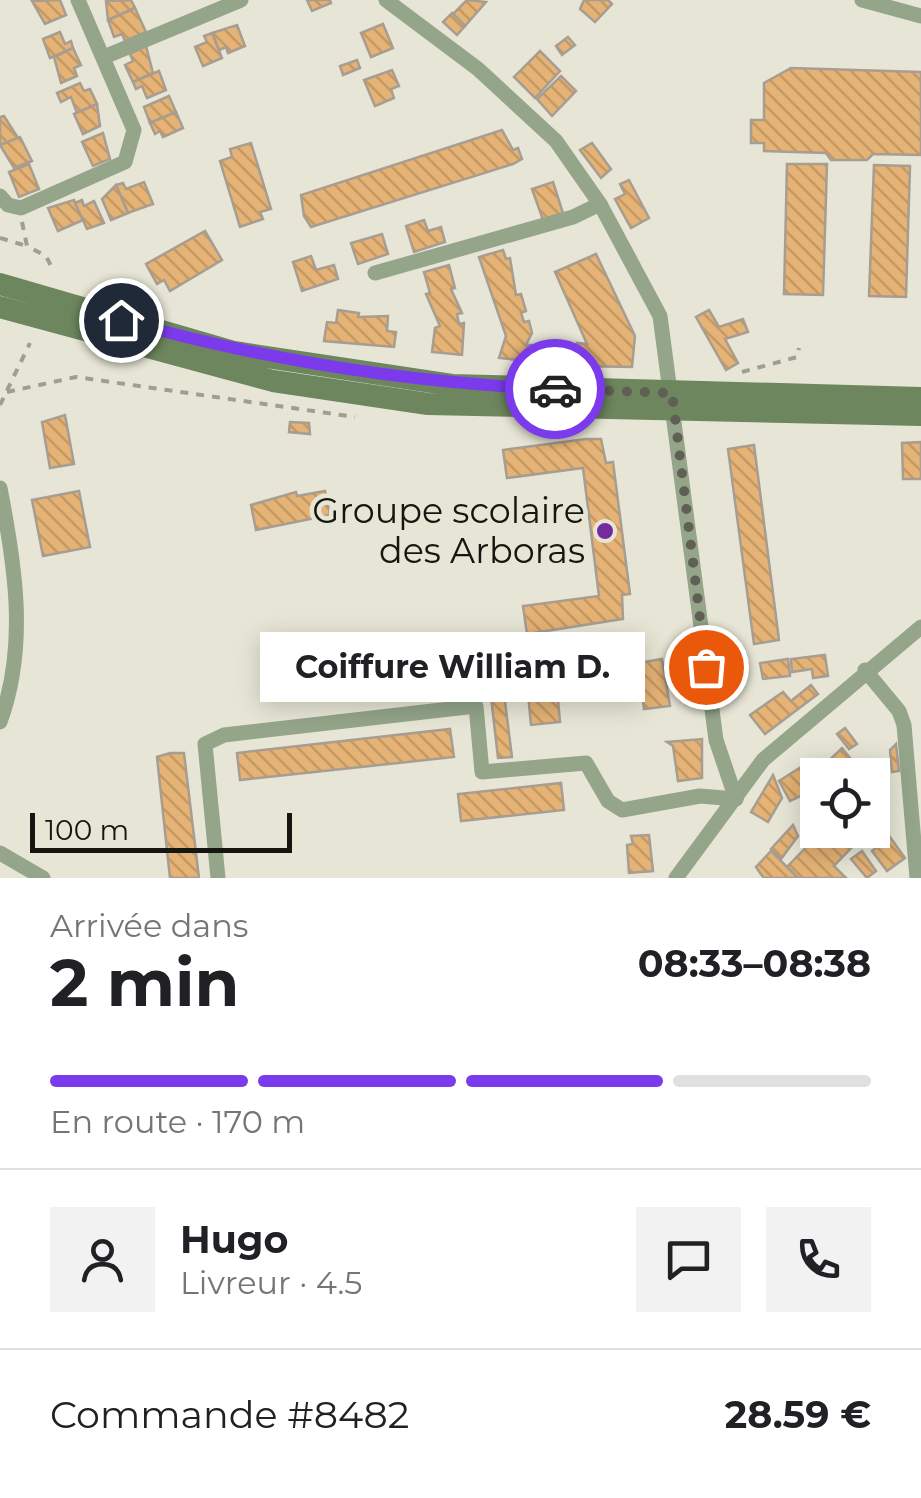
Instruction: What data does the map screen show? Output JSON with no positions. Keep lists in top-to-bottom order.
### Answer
{
  "places": ["Groupe scolaire des Arboras", "Coiffure William D."],
  "scale_bar": "100 m",
  "page": {
    "bubble": "Coiffure William D.",
    "scale": "100 m",
    "heading": ["2 min", "Arrivée dans", "08:33–08:38"],
    "panel": [
      "Hugo",
      "Livreur · 4.5",
      "Commande #8482",
      "28.59 €"
    ],
    "bar": "En route · 170 m"
  }
}
